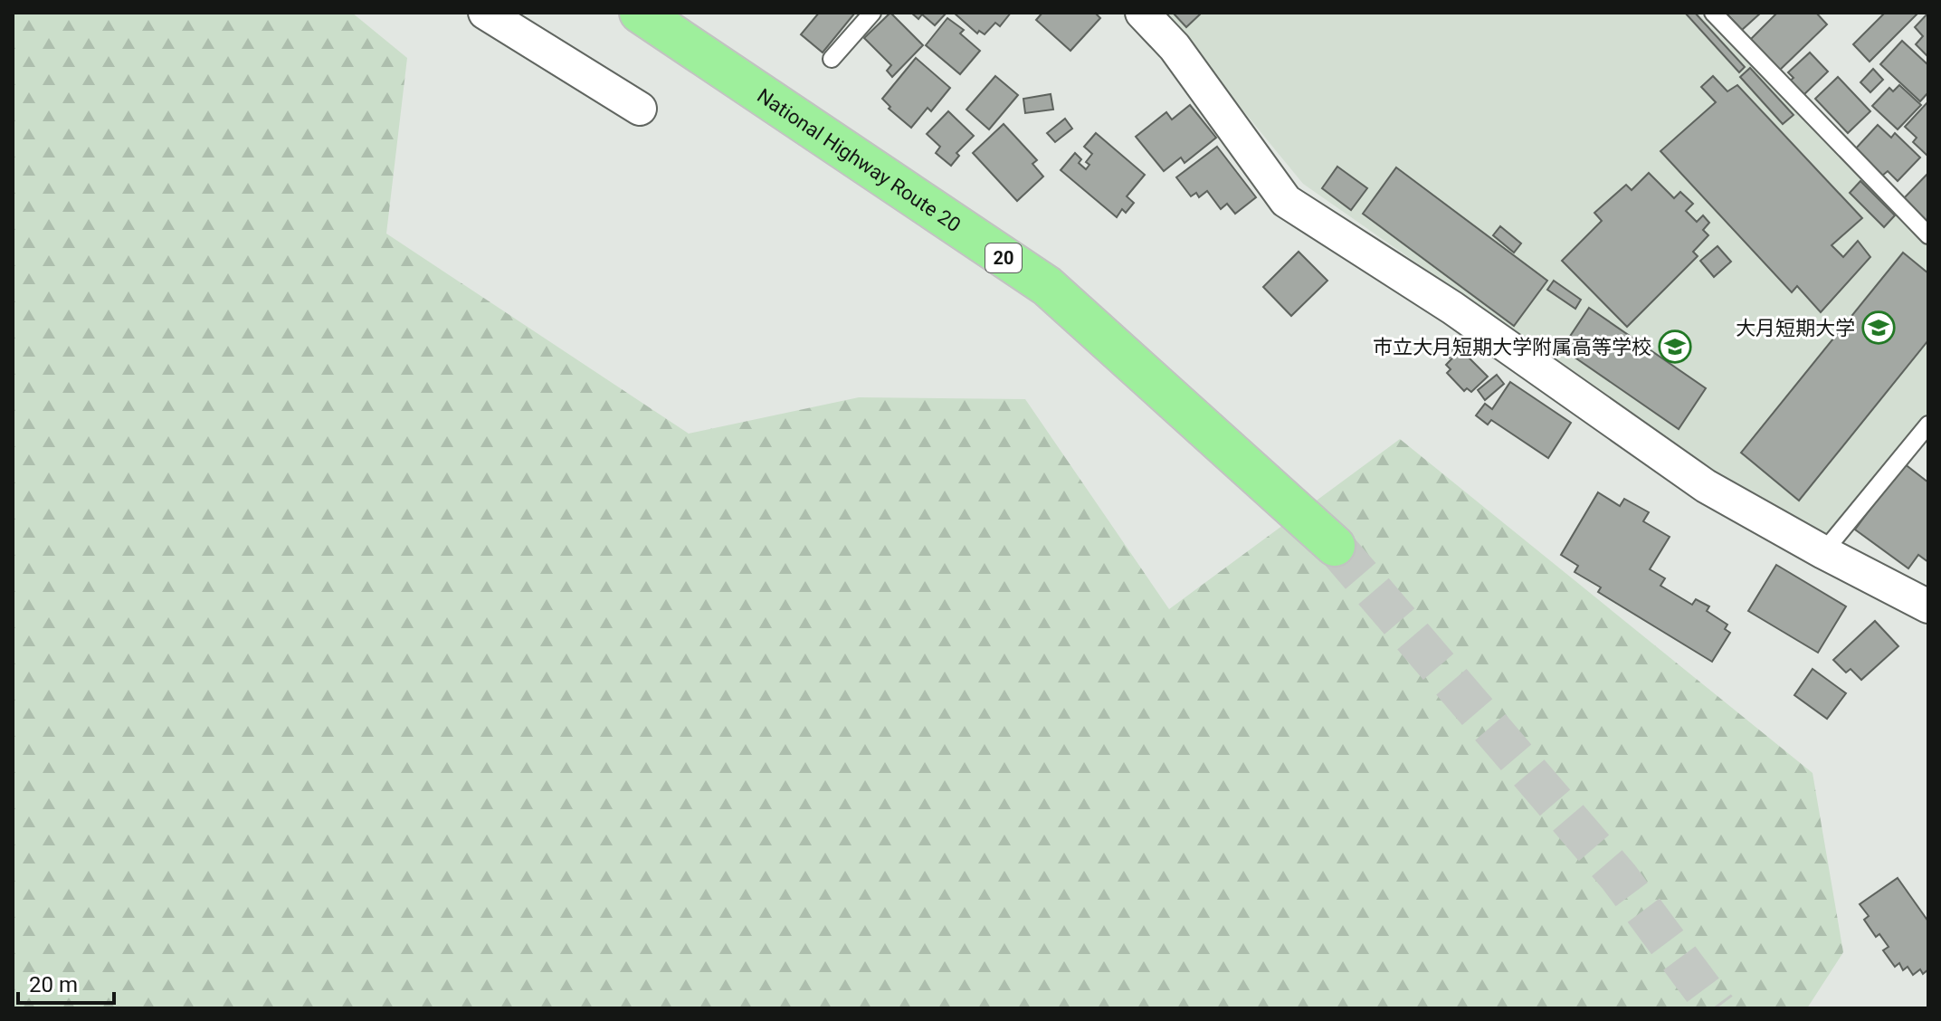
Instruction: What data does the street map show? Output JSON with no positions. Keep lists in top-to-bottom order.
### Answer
{
  "streets": {
    "highway": ["National Highway Route 20", "20"]
  },
  "places": {
    "school or university": ["大月短期大学", "市立大月短期大学附属高等学校"]
  },
  "scale_bar": "20 m"
}
